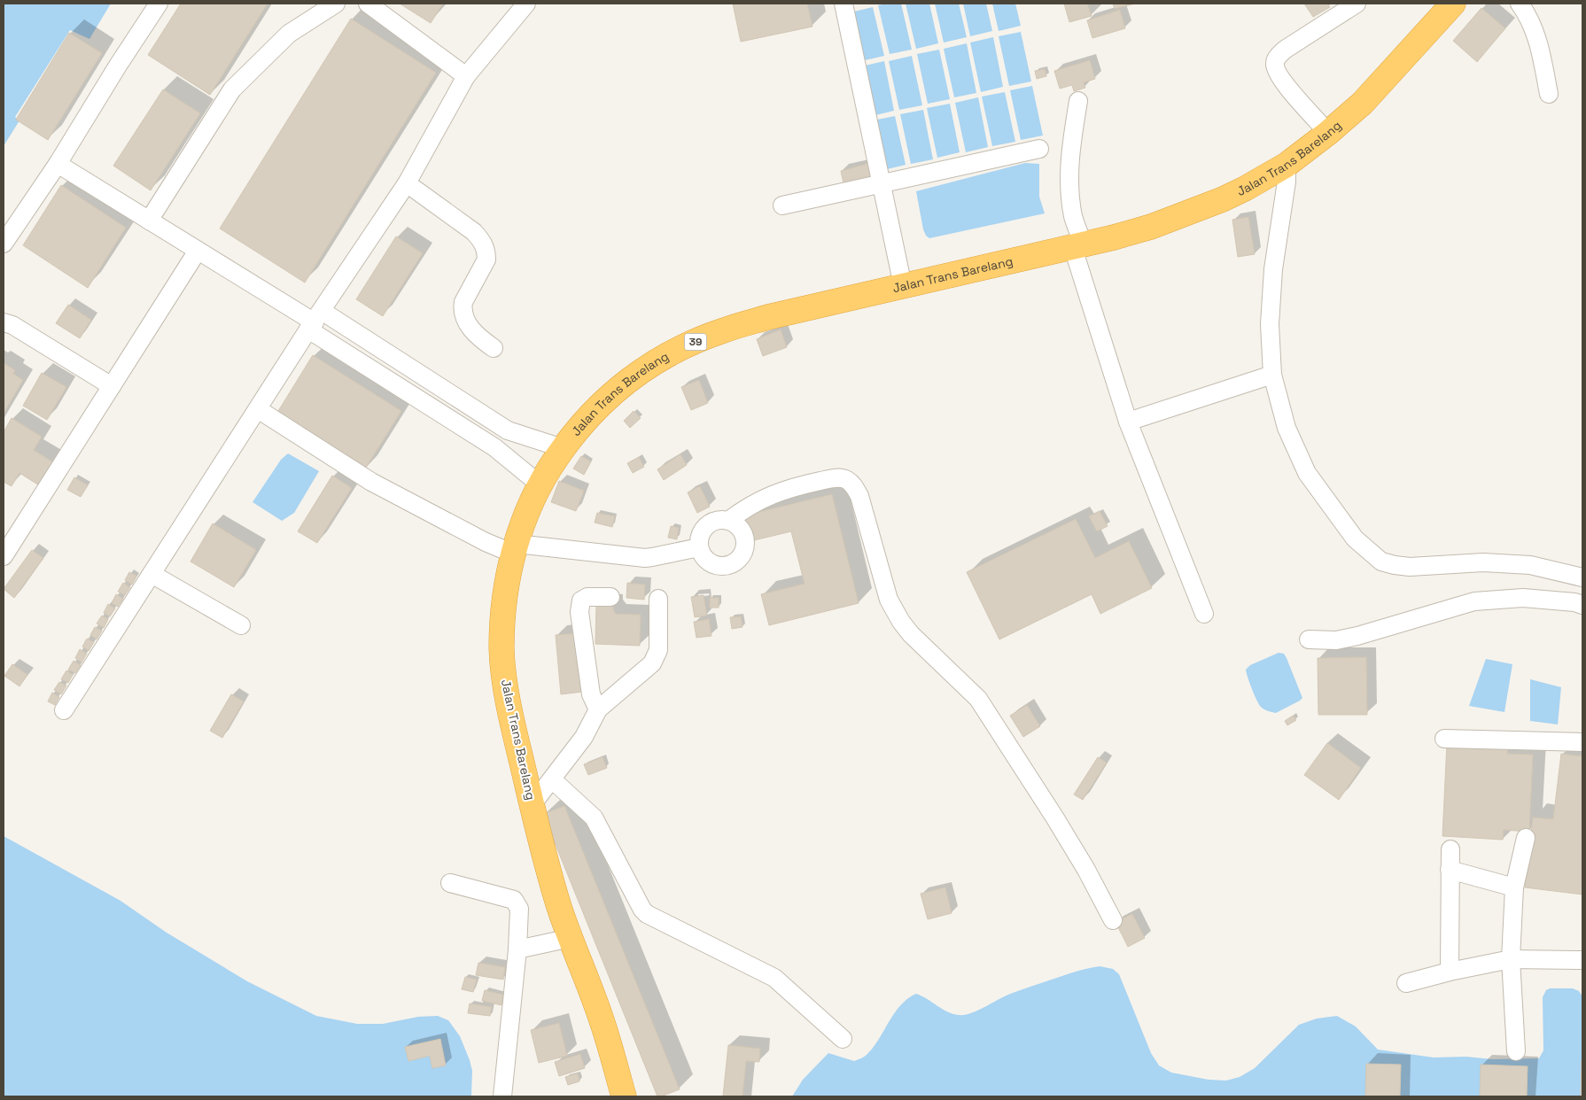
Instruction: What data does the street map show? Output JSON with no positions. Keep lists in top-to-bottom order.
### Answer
{
  "streets": {
    "highway": ["Jalan Trans Barelang", "39"]
  }
}
